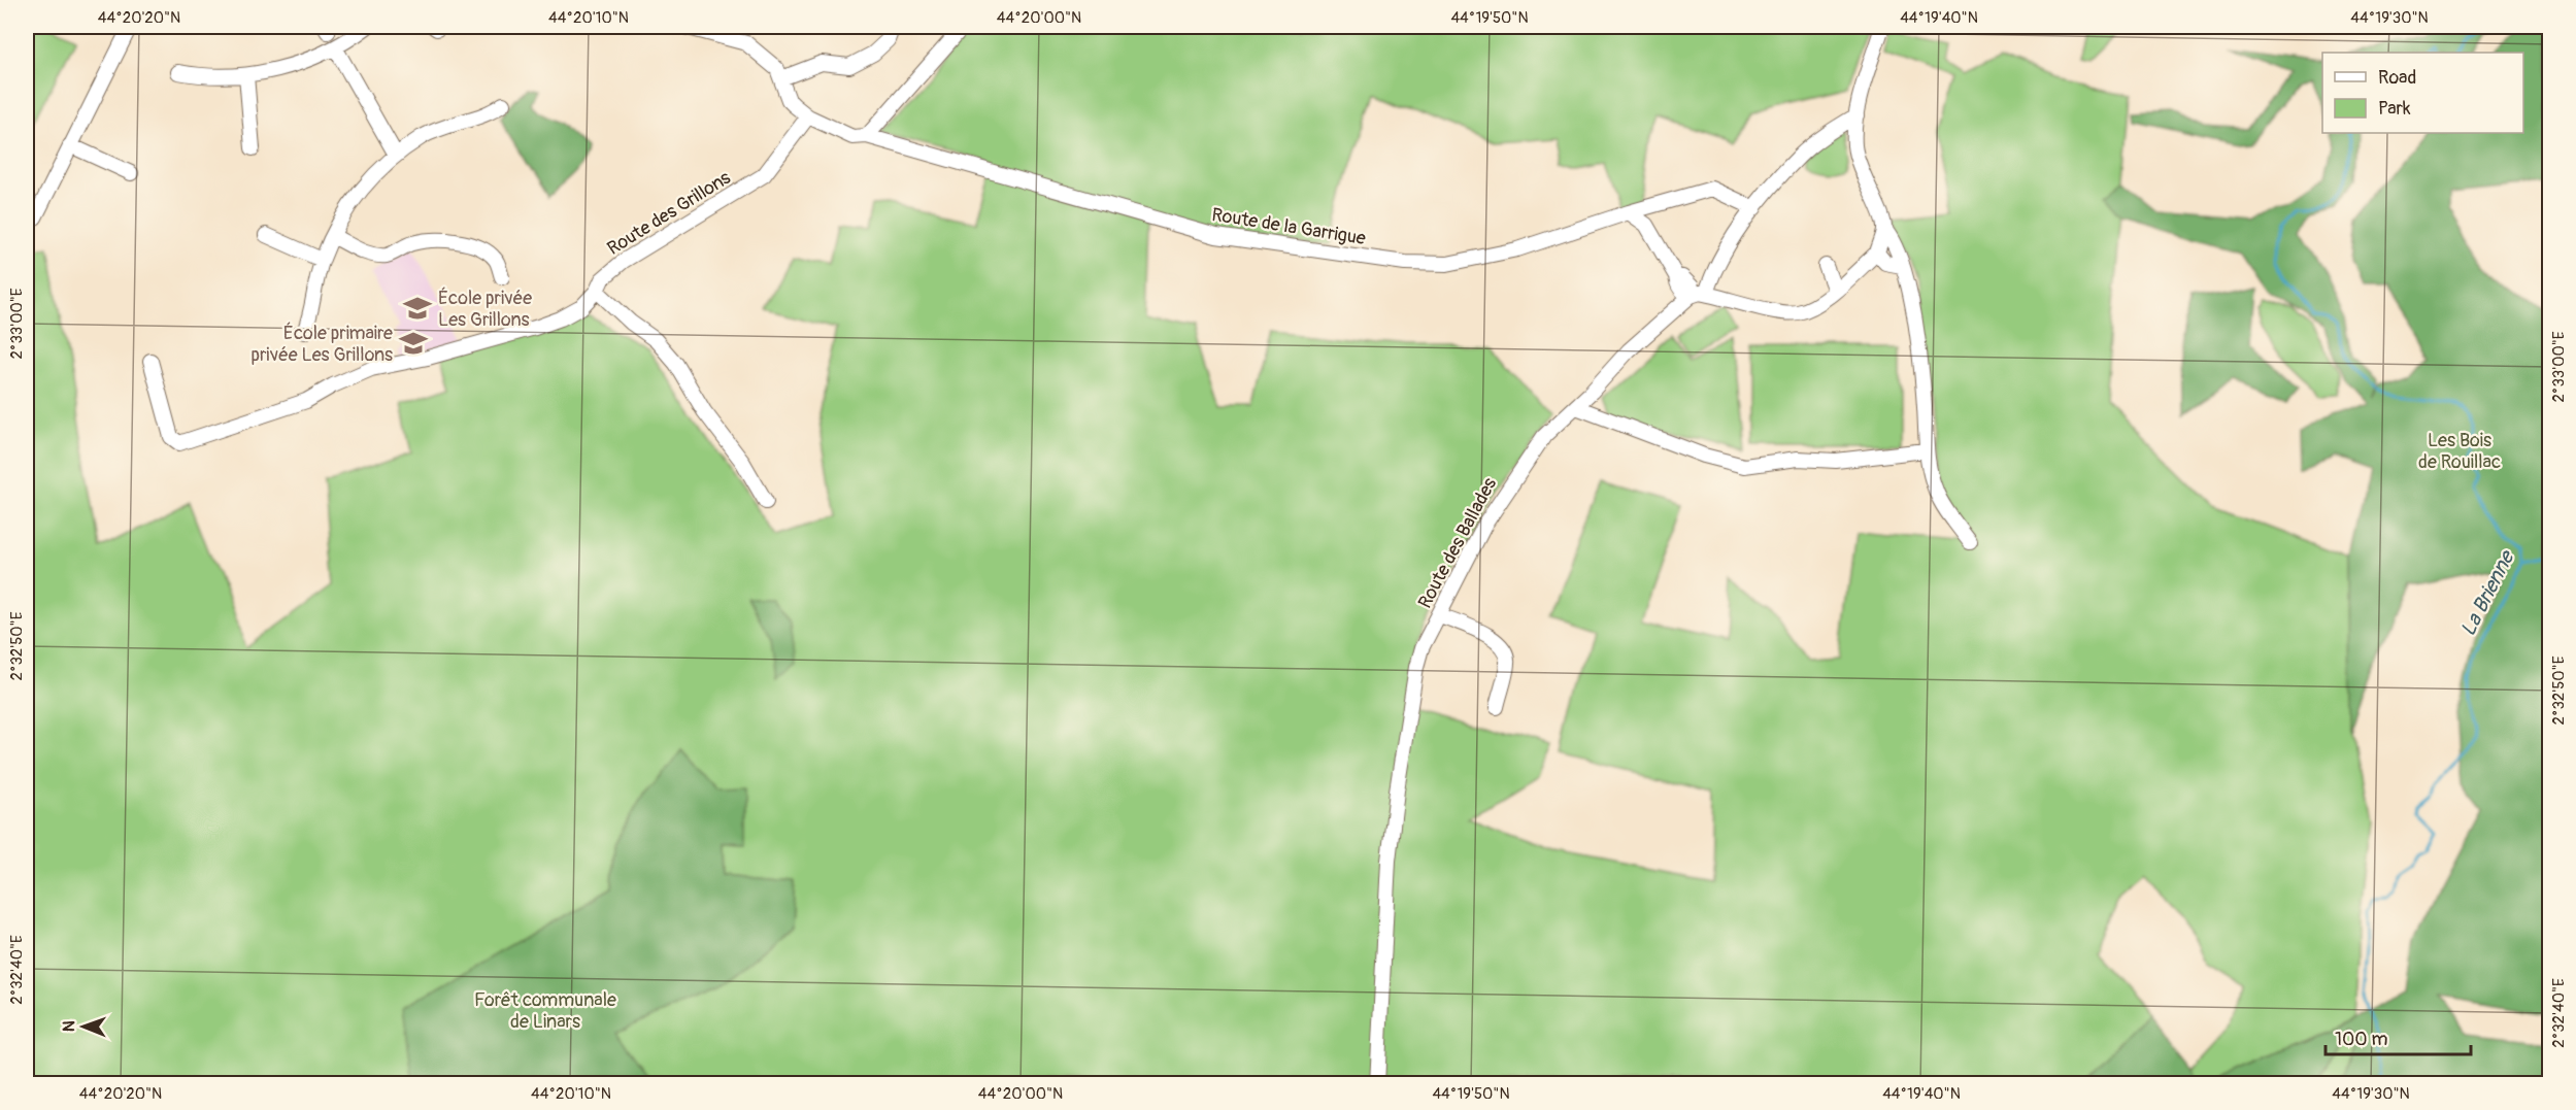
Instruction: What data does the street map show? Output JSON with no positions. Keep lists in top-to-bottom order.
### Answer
{
  "streets": {
    "street": ["Route des Grillons", "Route de la Garrigue", "Route des Ballades"]
  },
  "water": ["La Brienne"],
  "parks": ["Les Bois de Rouillac", "Forêt communale de Linars"],
  "places": {
    "school or university": ["École privée Les Grillons", "École primaire privée Les Grillons"]
  },
  "legend": ["Road", "Park"],
  "scale_bar": "100 m",
  "north": "left",
  "coordinates": [
    "44°20'20\"N",
    "44°20'10\"N",
    "44°20'00\"N",
    "44°19'50\"N",
    "44°19'40\"N",
    "44°19'30\"N",
    "2°33'00\"E",
    "2°32'50\"E",
    "2°32'40\"E"
  ]
}
